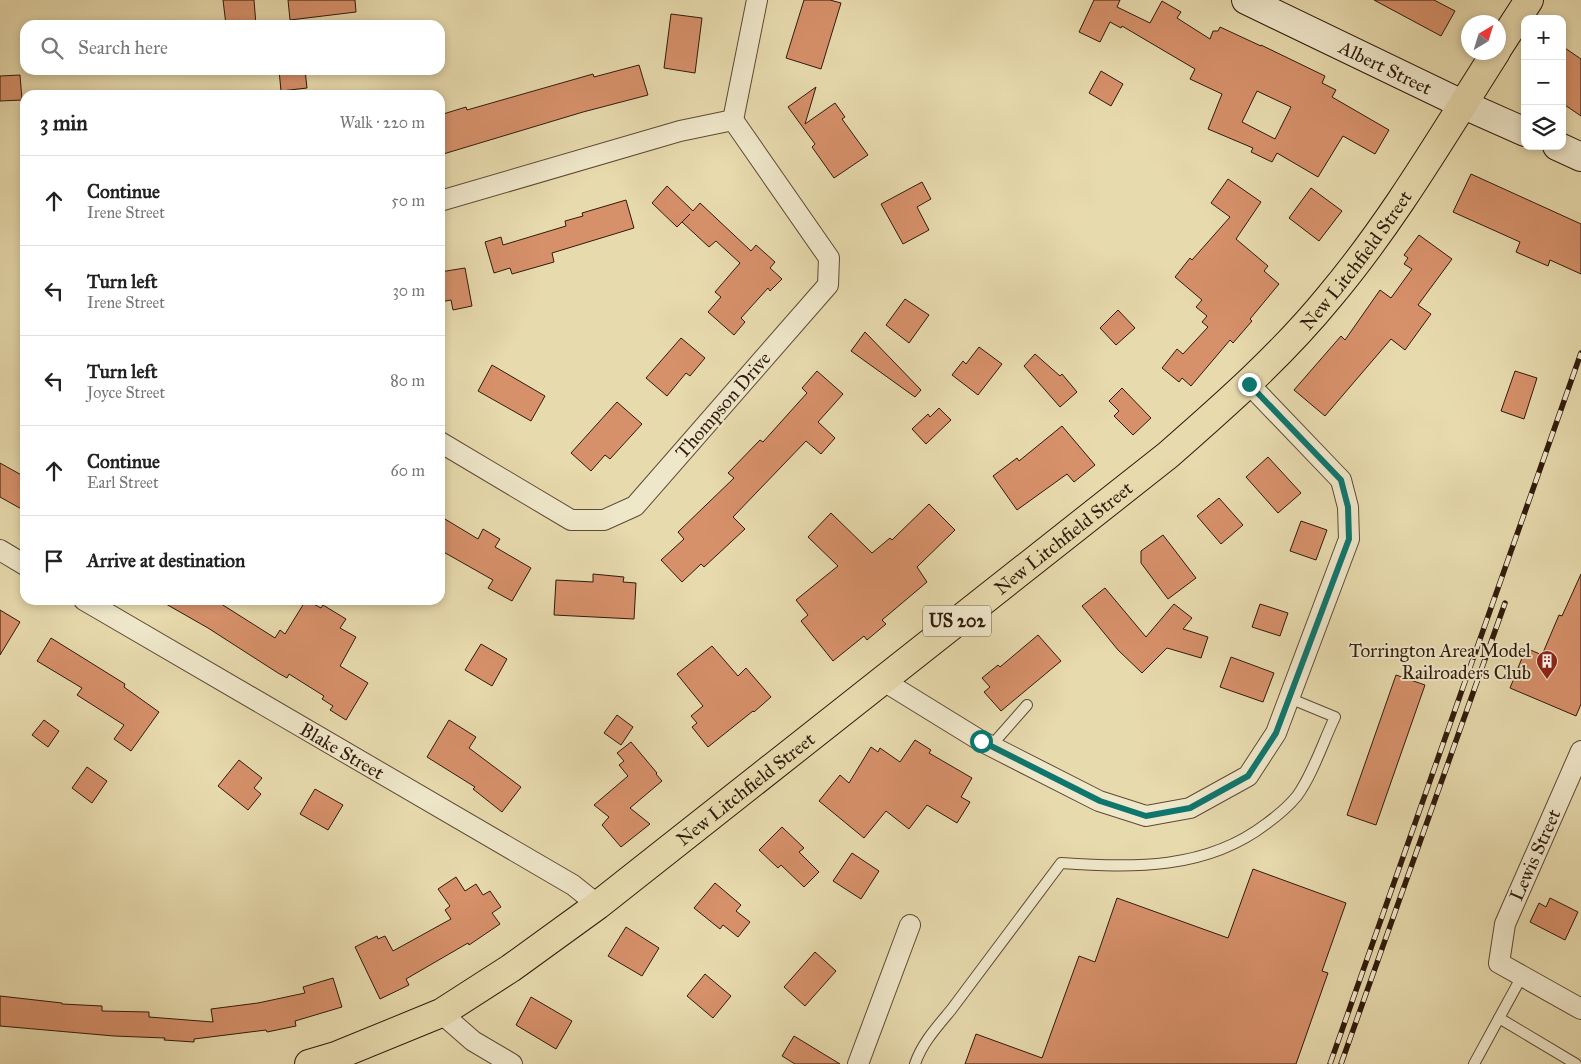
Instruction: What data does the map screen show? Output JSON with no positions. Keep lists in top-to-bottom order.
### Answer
{
  "streets": {
    "highway": ["New Litchfield Street", "US 202"],
    "street": [
      "Albert Street",
      "Thompson Drive",
      "Blake Street",
      "Lewis Street"
    ]
  },
  "crossings": [
    ["Albert Street", "New Litchfield Street"],
    ["New Litchfield Street", "Blake Street"]
  ],
  "places": {
    "building": ["Torrington Area Model Railroaders Club"]
  },
  "north": "top right",
  "page": {
    "map_buttons": ["+", "−"],
    "search": "Search here",
    "heading": ["3 min", "Walk · 220 m"],
    "list": [
      ["Continue", "Irene Street", "50 m"],
      ["Turn left", "Irene Street", "30 m"],
      ["Turn left", "Joyce Street", "80 m"],
      ["Continue", "Earl Street", "60 m"],
      "Arrive at destination"
    ]
  }
}
